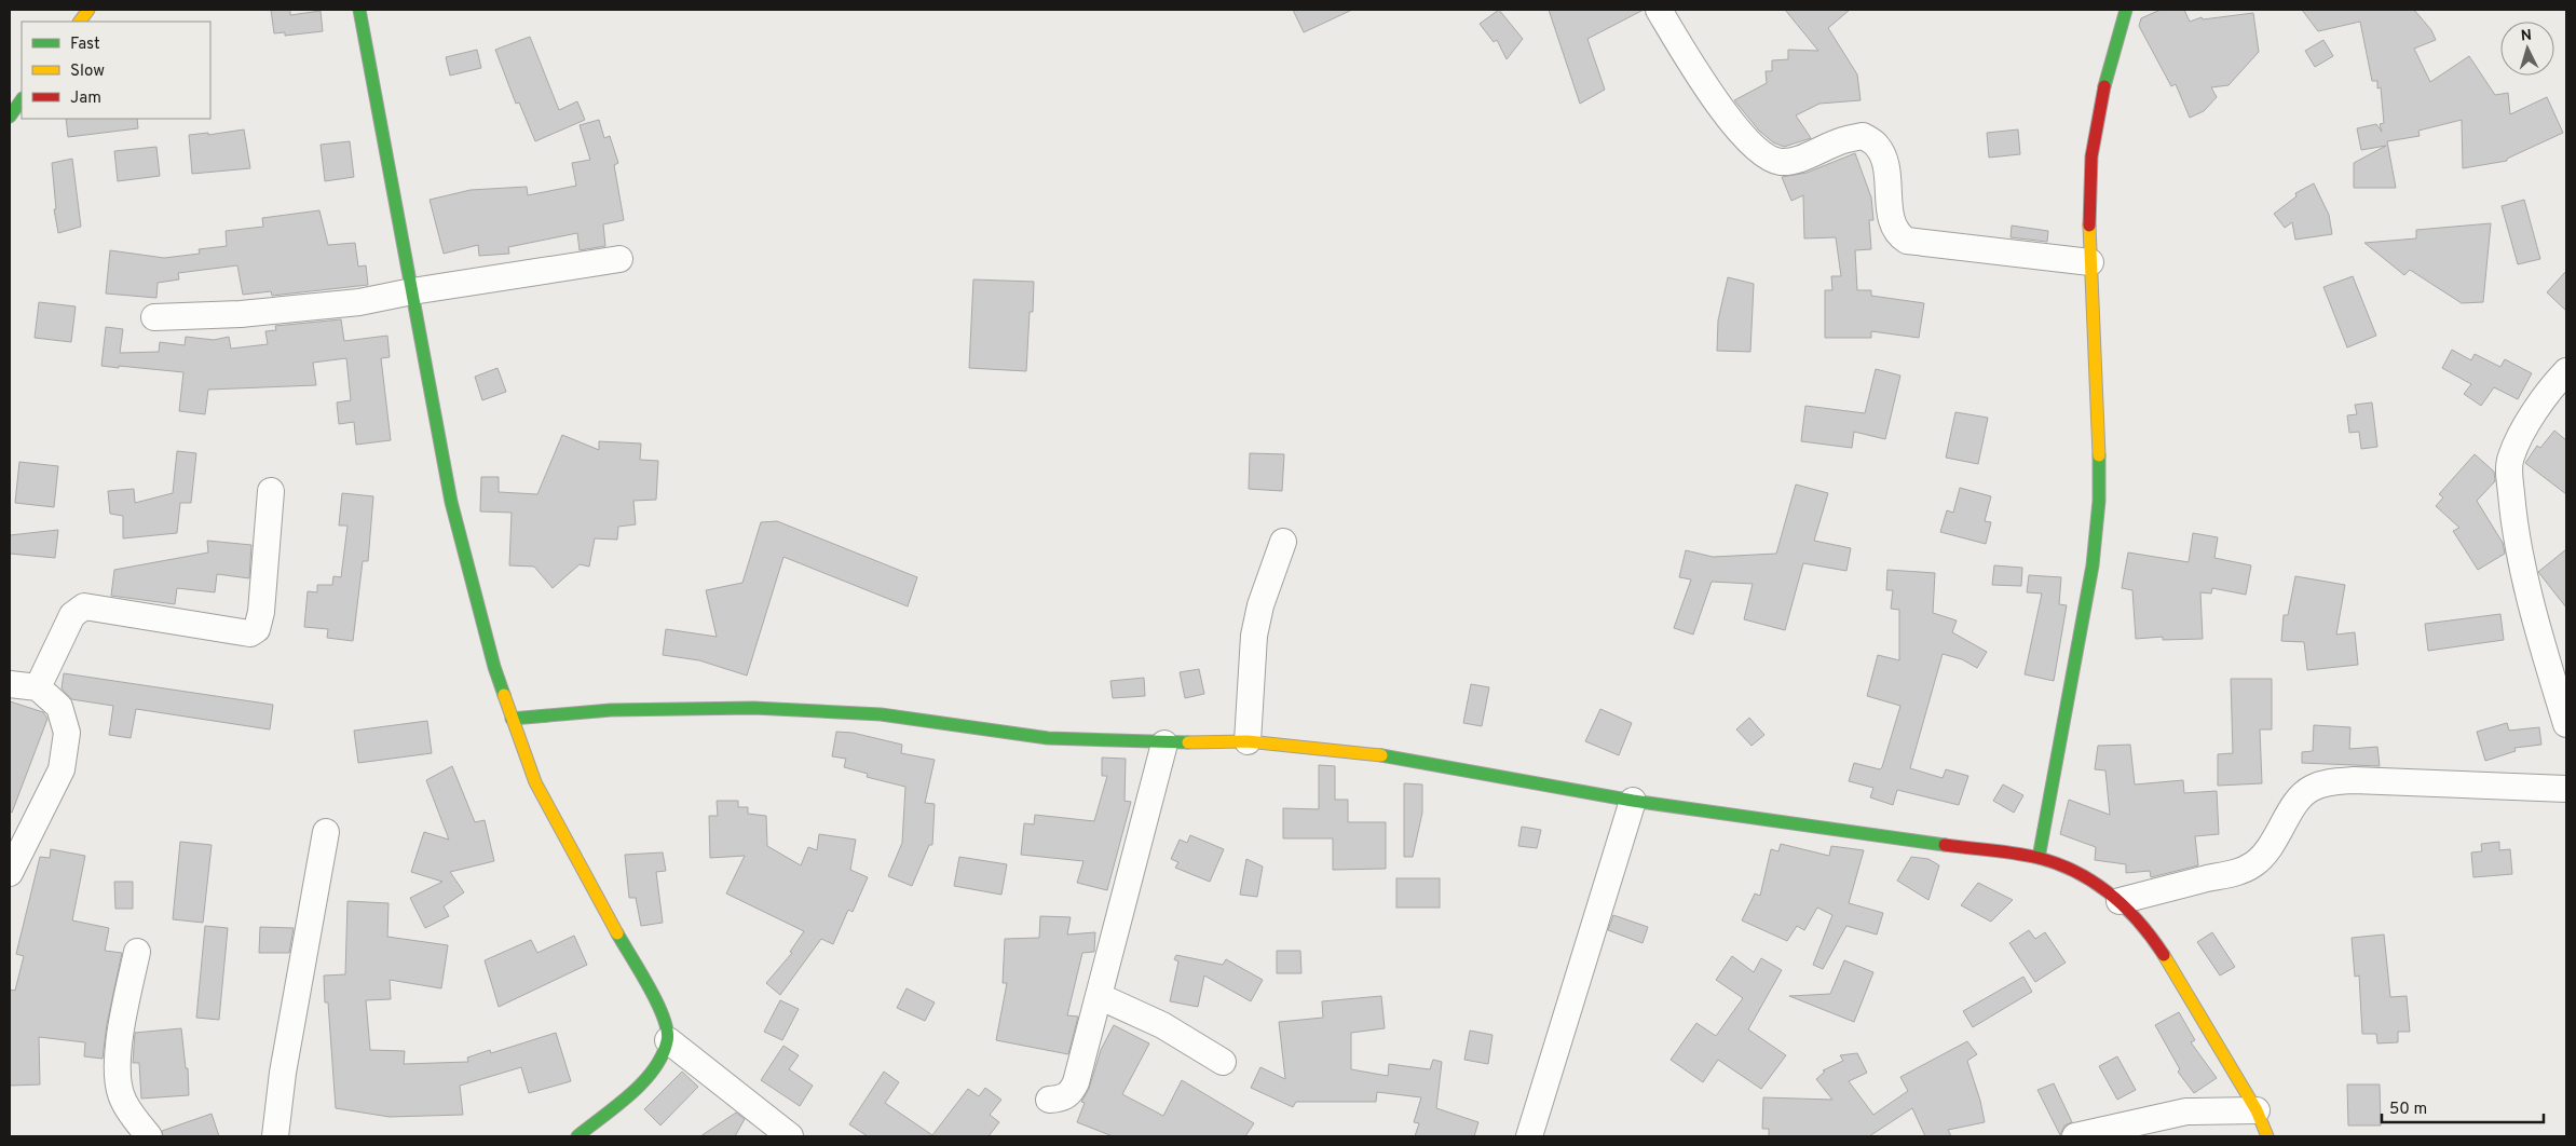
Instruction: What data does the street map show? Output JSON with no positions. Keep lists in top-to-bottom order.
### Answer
{
  "legend": ["Fast", "Slow", "Jam"],
  "scale_bar": "50 m",
  "north": "top"
}
